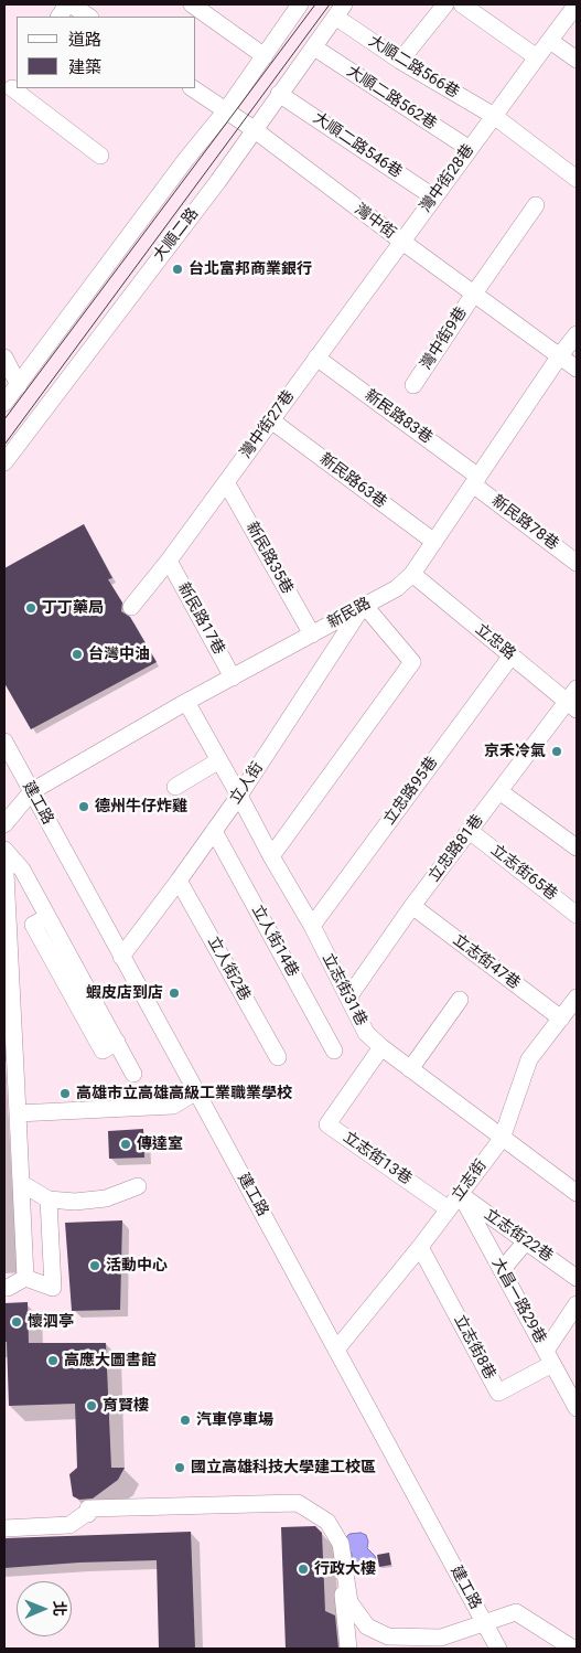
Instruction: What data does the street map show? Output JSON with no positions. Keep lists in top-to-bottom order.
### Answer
{
  "streets": {
    "street": [
      "大順二路566巷",
      "大順二路562巷",
      "大順二路546巷",
      "灣中街28巷",
      "灣中街",
      "大順二路",
      "灣中街9巷",
      "新民路83巷",
      "灣中街27巷",
      "新民路63巷",
      "新民路78巷",
      "新民路35巷",
      "新民路",
      "新民路17巷",
      "立忠路",
      "立人街",
      "立忠路95巷",
      "建工路",
      "立忠路81巷",
      "立志街65巷",
      "立人街14巷",
      "立志街47巷",
      "立人街2巷",
      "立志街31巷",
      "立志街13巷",
      "立志街",
      "立志街22巷",
      "大昌一路29巷",
      "立志街8巷"
    ]
  },
  "crossings": [
    ["大順二路566巷", "灣中街28巷"],
    ["大順二路566巷", "大順二路"],
    ["大順二路562巷", "灣中街28巷"],
    ["大順二路562巷", "大順二路"],
    ["大順二路546巷", "灣中街28巷"],
    ["大順二路546巷", "大順二路"],
    ["灣中街28巷", "灣中街"],
    ["灣中街28巷", "灣中街27巷"],
    ["灣中街", "大順二路"],
    ["灣中街", "灣中街9巷"],
    ["灣中街", "灣中街27巷"],
    ["灣中街", "新民路"],
    ["新民路83巷", "灣中街27巷"],
    ["新民路83巷", "新民路78巷"],
    ["新民路83巷", "新民路"],
    ["灣中街27巷", "新民路63巷"],
    ["灣中街27巷", "新民路35巷"],
    ["灣中街27巷", "新民路17巷"],
    ["新民路63巷", "新民路"],
    ["新民路78巷", "新民路"],
    ["新民路35巷", "新民路"],
    ["新民路", "新民路17巷"],
    ["新民路", "立忠路"],
    ["新民路", "立人街"],
    ["新民路", "建工路"],
    ["新民路", "立志街31巷"],
    ["立忠路", "立忠路95巷"],
    ["立忠路", "立忠路81巷"],
    ["立人街", "建工路"],
    ["立人街", "立人街14巷"],
    ["立人街", "立人街2巷"],
    ["立人街", "立志街31巷"],
    ["立忠路95巷", "立志街31巷"],
    ["建工路", "立志街"],
    ["立忠路81巷", "立志街65巷"],
    ["立忠路81巷", "立志街47巷"],
    ["立忠路81巷", "立志街31巷"],
    ["立志街47巷", "立志街"],
    ["立志街31巷", "立志街13巷"],
    ["立志街31巷", "立志街"],
    ["立志街13巷", "立志街"],
    ["立志街", "立志街22巷"],
    ["立志街", "大昌一路29巷"],
    ["立志街", "立志街8巷"],
    ["立志街22巷", "大昌一路29巷"],
    ["大昌一路29巷", "立志街8巷"]
  ],
  "places": [
    "台北富邦商業銀行",
    "丁丁藥局",
    "台灣中油",
    "京禾冷氣",
    "德州牛仔炸雞",
    "蝦皮店到店",
    "高雄市立高雄高級工業職業學校",
    "傳達室",
    "活動中心",
    "懷泗亭",
    "高應大圖書館",
    "育賢樓",
    "汽車停車場",
    "國立高雄科技大學建工校區",
    "行政大樓"
  ],
  "legend": ["道路", "建築"],
  "north": "right"
}
